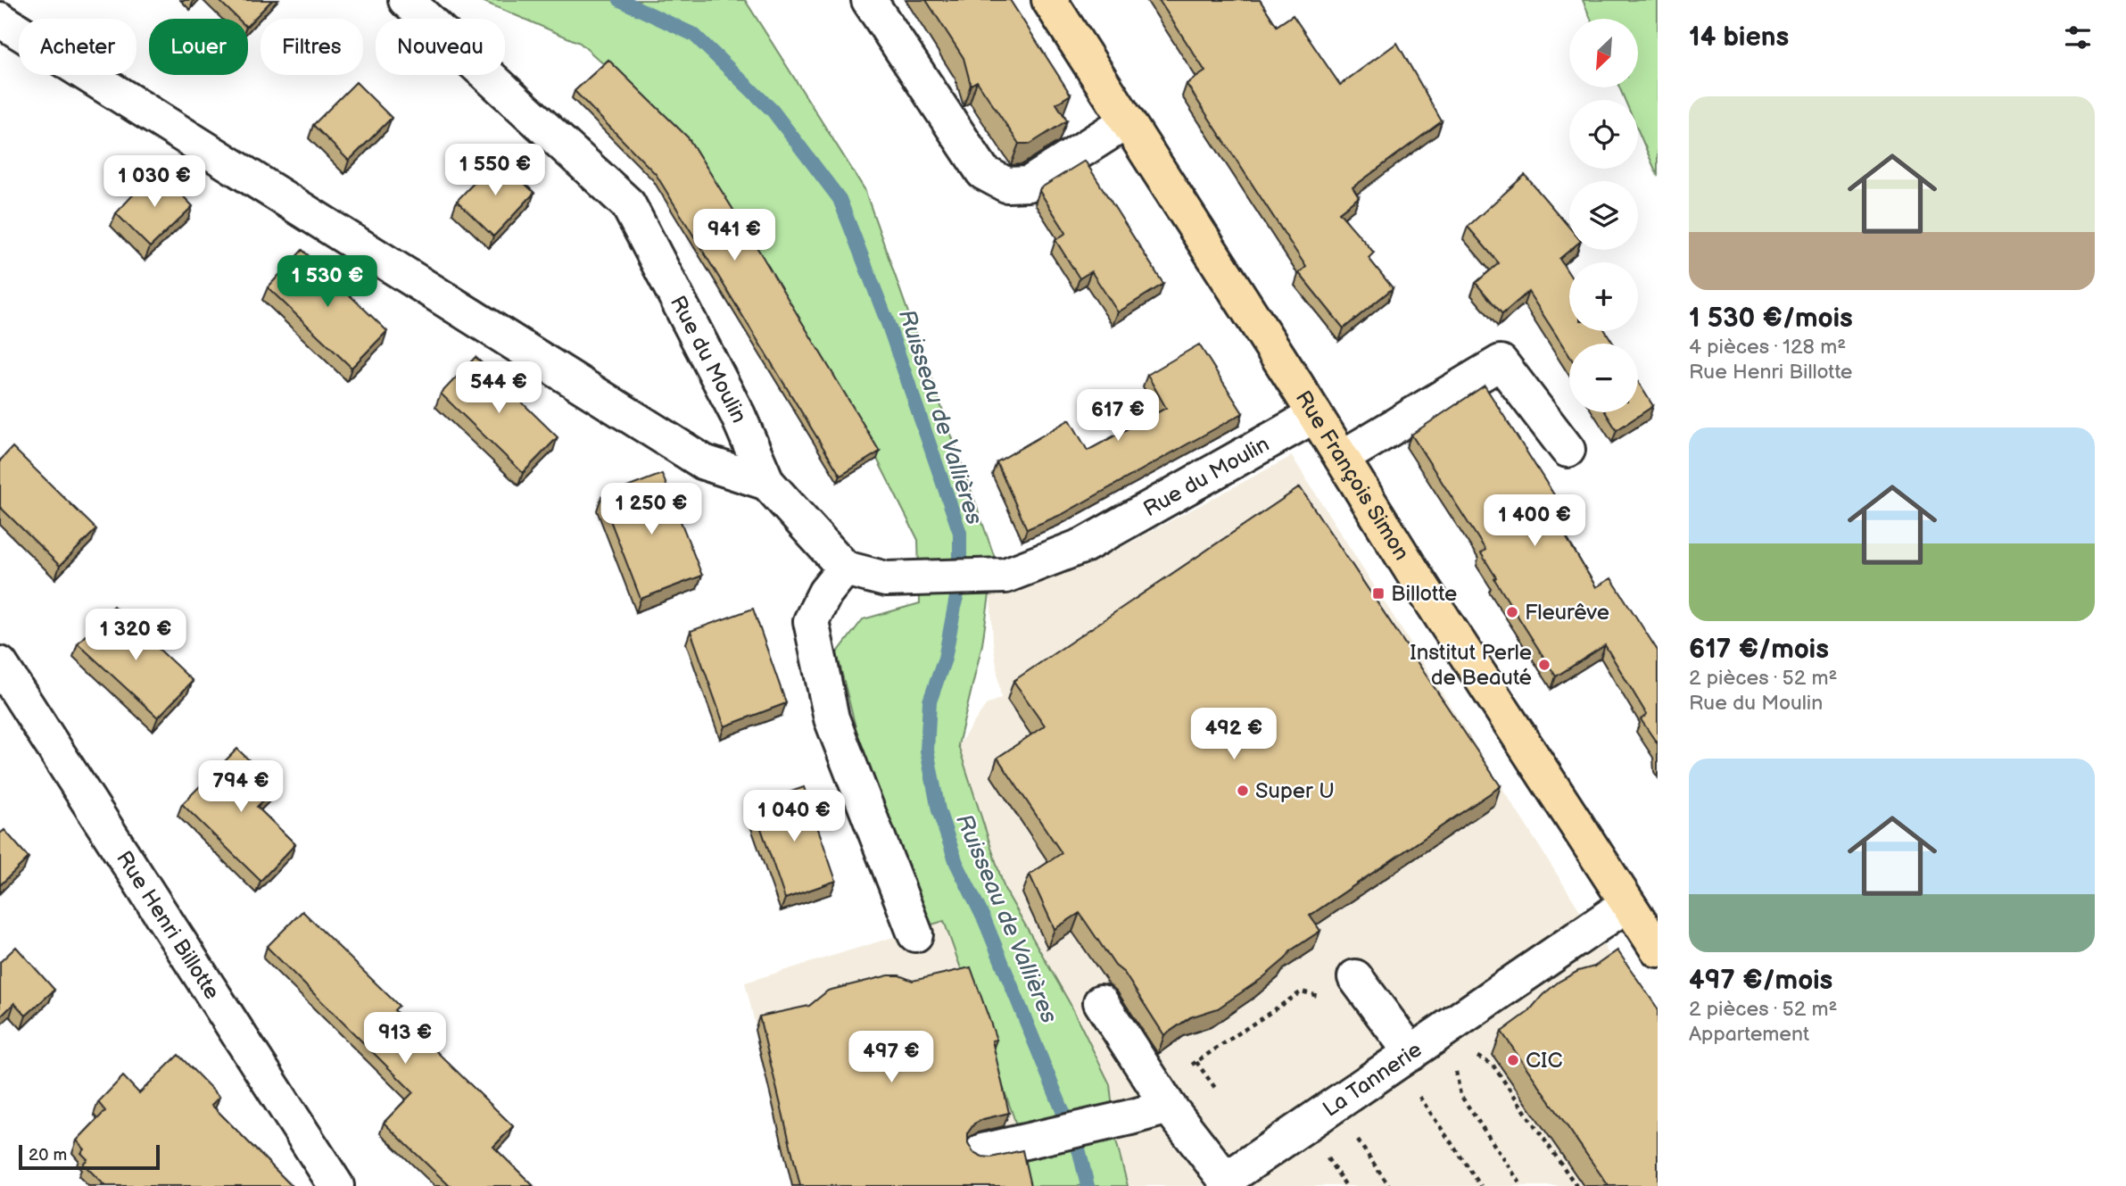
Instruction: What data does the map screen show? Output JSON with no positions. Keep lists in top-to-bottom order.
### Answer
{
  "streets": {
    "main road": ["Rue François Simon"],
    "street": ["Rue du Moulin", "Rue Henri Billotte", "La Tannerie"]
  },
  "crossings": [
    ["Rue du Moulin", "Rue François Simon"],
    ["Rue François Simon", "La Tannerie"]
  ],
  "water": ["Ruisseau de Vallières"],
  "places": {
    "transit": ["Billotte"],
    "other": [
      "Fleurêve",
      "Institut Perle de Beauté",
      "Super U",
      "CIC"
    ]
  },
  "scale_bar": "20 m",
  "north": "bottom left",
  "page": {
    "heading": "14 biens",
    "map_buttons": ["+", "−"],
    "chip": [
      "Acheter",
      "Louer",
      "Filtres",
      "Nouveau"
    ],
    "list": [
      {
        "name": "1 530 €/mois",
        "note": "4 pièces · 128 m² · Rue Henri Billotte"
      },
      {
        "name": "617 €/mois",
        "note": "2 pièces · 52 m² · Rue du Moulin"
      },
      {
        "name": "497 €/mois",
        "note": "2 pièces · 52 m² · Appartement"
      }
    ],
    "price": [
      "1 550 €",
      "1 030 €",
      "941 €",
      "1 530 €",
      "544 €",
      "617 €",
      "1 250 €",
      "1 400 €",
      "1 320 €",
      "492 €",
      "794 €",
      "1 040 €",
      "913 €",
      "497 €"
    ],
    "scale": "20 m"
  }
}
